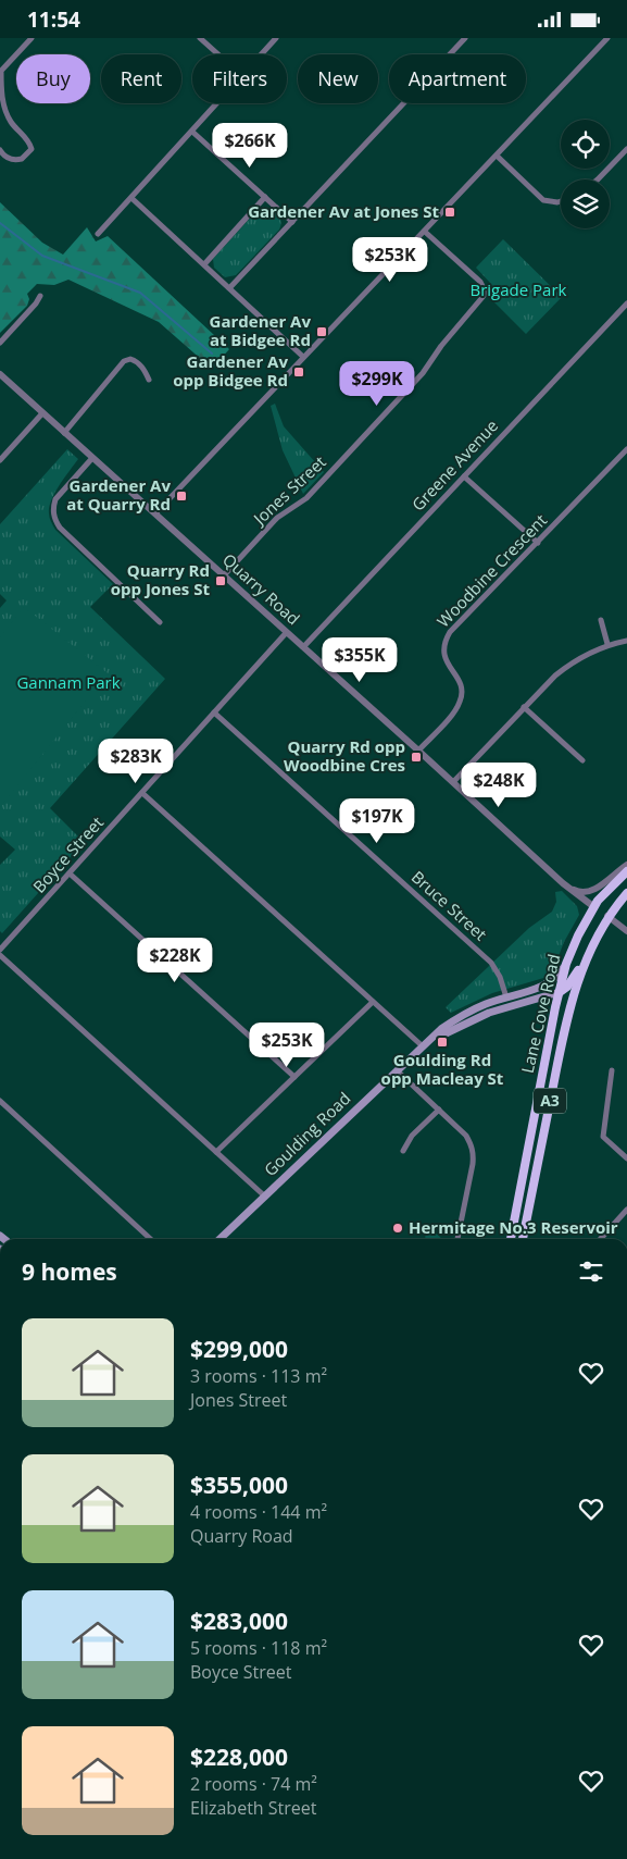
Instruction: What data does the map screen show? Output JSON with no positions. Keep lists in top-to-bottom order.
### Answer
{
  "streets": {
    "highway": ["Quarry Road", "Lane Cove Road", "A3"],
    "main road": ["Goulding Road"],
    "street": [
      "Greene Avenue",
      "Jones Street",
      "Woodbine Crescent",
      "Boyce Street",
      "Bruce Street"
    ]
  },
  "crossings": [
    ["Greene Avenue", "Quarry Road"],
    ["Jones Street", "Quarry Road"],
    ["Woodbine Crescent", "Quarry Road"],
    ["Quarry Road", "Boyce Street"],
    ["Quarry Road", "Lane Cove Road"],
    ["Boyce Street", "Bruce Street"],
    ["Bruce Street", "Goulding Road"],
    ["Lane Cove Road", "Goulding Road"]
  ],
  "parks": ["Brigade Park", "Gannam Park"],
  "places": {
    "transit": [
      "Gardener Av at Jones St",
      "Gardener Av at Bidgee Rd",
      "Gardener Av opp Bidgee Rd",
      "Gardener Av at Quarry Rd",
      "Quarry Rd opp Jones St",
      "Quarry Rd opp Woodbine Cres",
      "Goulding Rd opp Macleay St"
    ],
    "other": ["Hermitage No.3 Reservoir"]
  },
  "page": {
    "status": "11:54",
    "chip": [
      "Buy",
      "Rent",
      "Filters",
      "New",
      "Apartment"
    ],
    "price": [
      "$266K",
      "$253K",
      "$299K",
      "$355K",
      "$283K",
      "$248K",
      "$197K",
      "$228K",
      "$253K"
    ],
    "heading": "9 homes",
    "list": [
      {
        "name": "$299,000",
        "note": "3 rooms · 113 m² · Jones Street"
      },
      {
        "name": "$355,000",
        "note": "4 rooms · 144 m² · Quarry Road"
      },
      {
        "name": "$283,000",
        "note": "5 rooms · 118 m² · Boyce Street"
      },
      {
        "name": "$228,000",
        "note": "2 rooms · 74 m² · Elizabeth Street"
      }
    ]
  }
}
